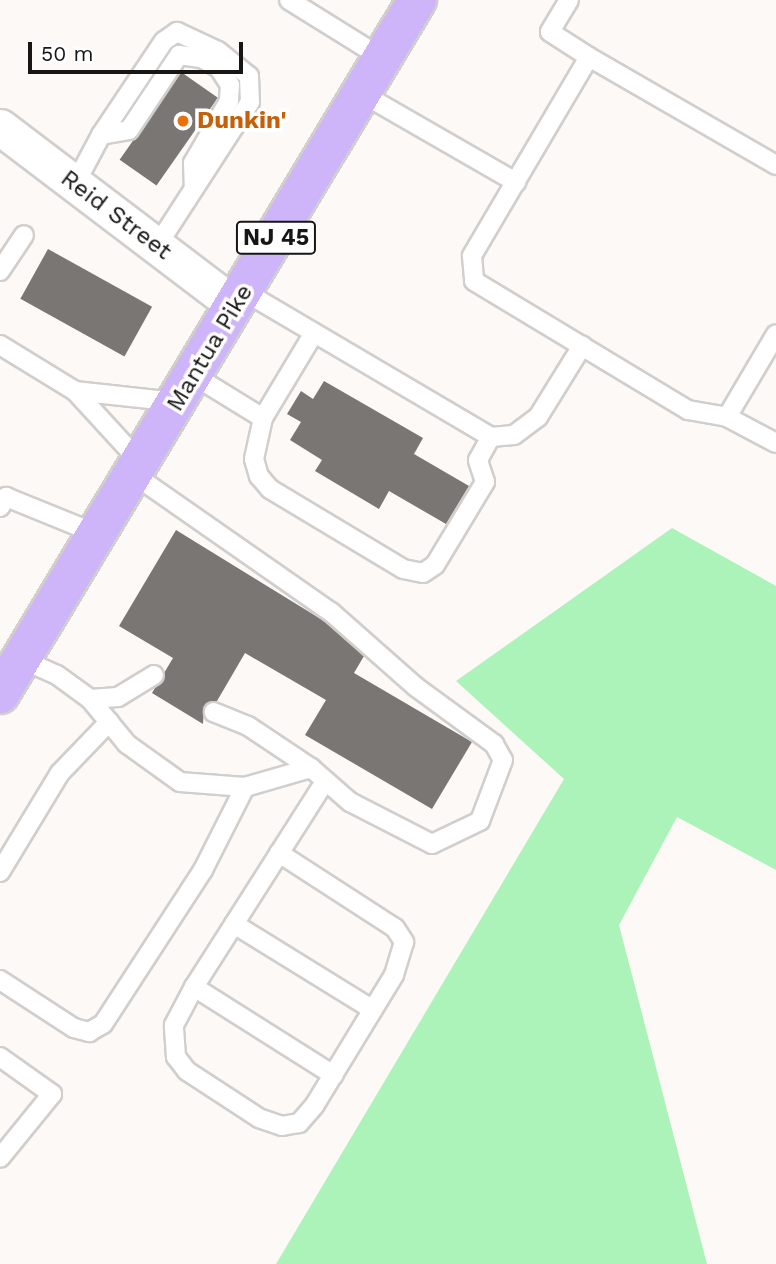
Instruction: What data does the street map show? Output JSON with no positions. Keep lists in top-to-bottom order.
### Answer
{
  "streets": {
    "main road": ["NJ 45", "Mantua Pike"],
    "street": ["Reid Street"]
  },
  "crossings": [
    ["Reid Street", "Mantua Pike"]
  ],
  "places": ["Dunkin'"],
  "scale_bar": "50 m"
}
